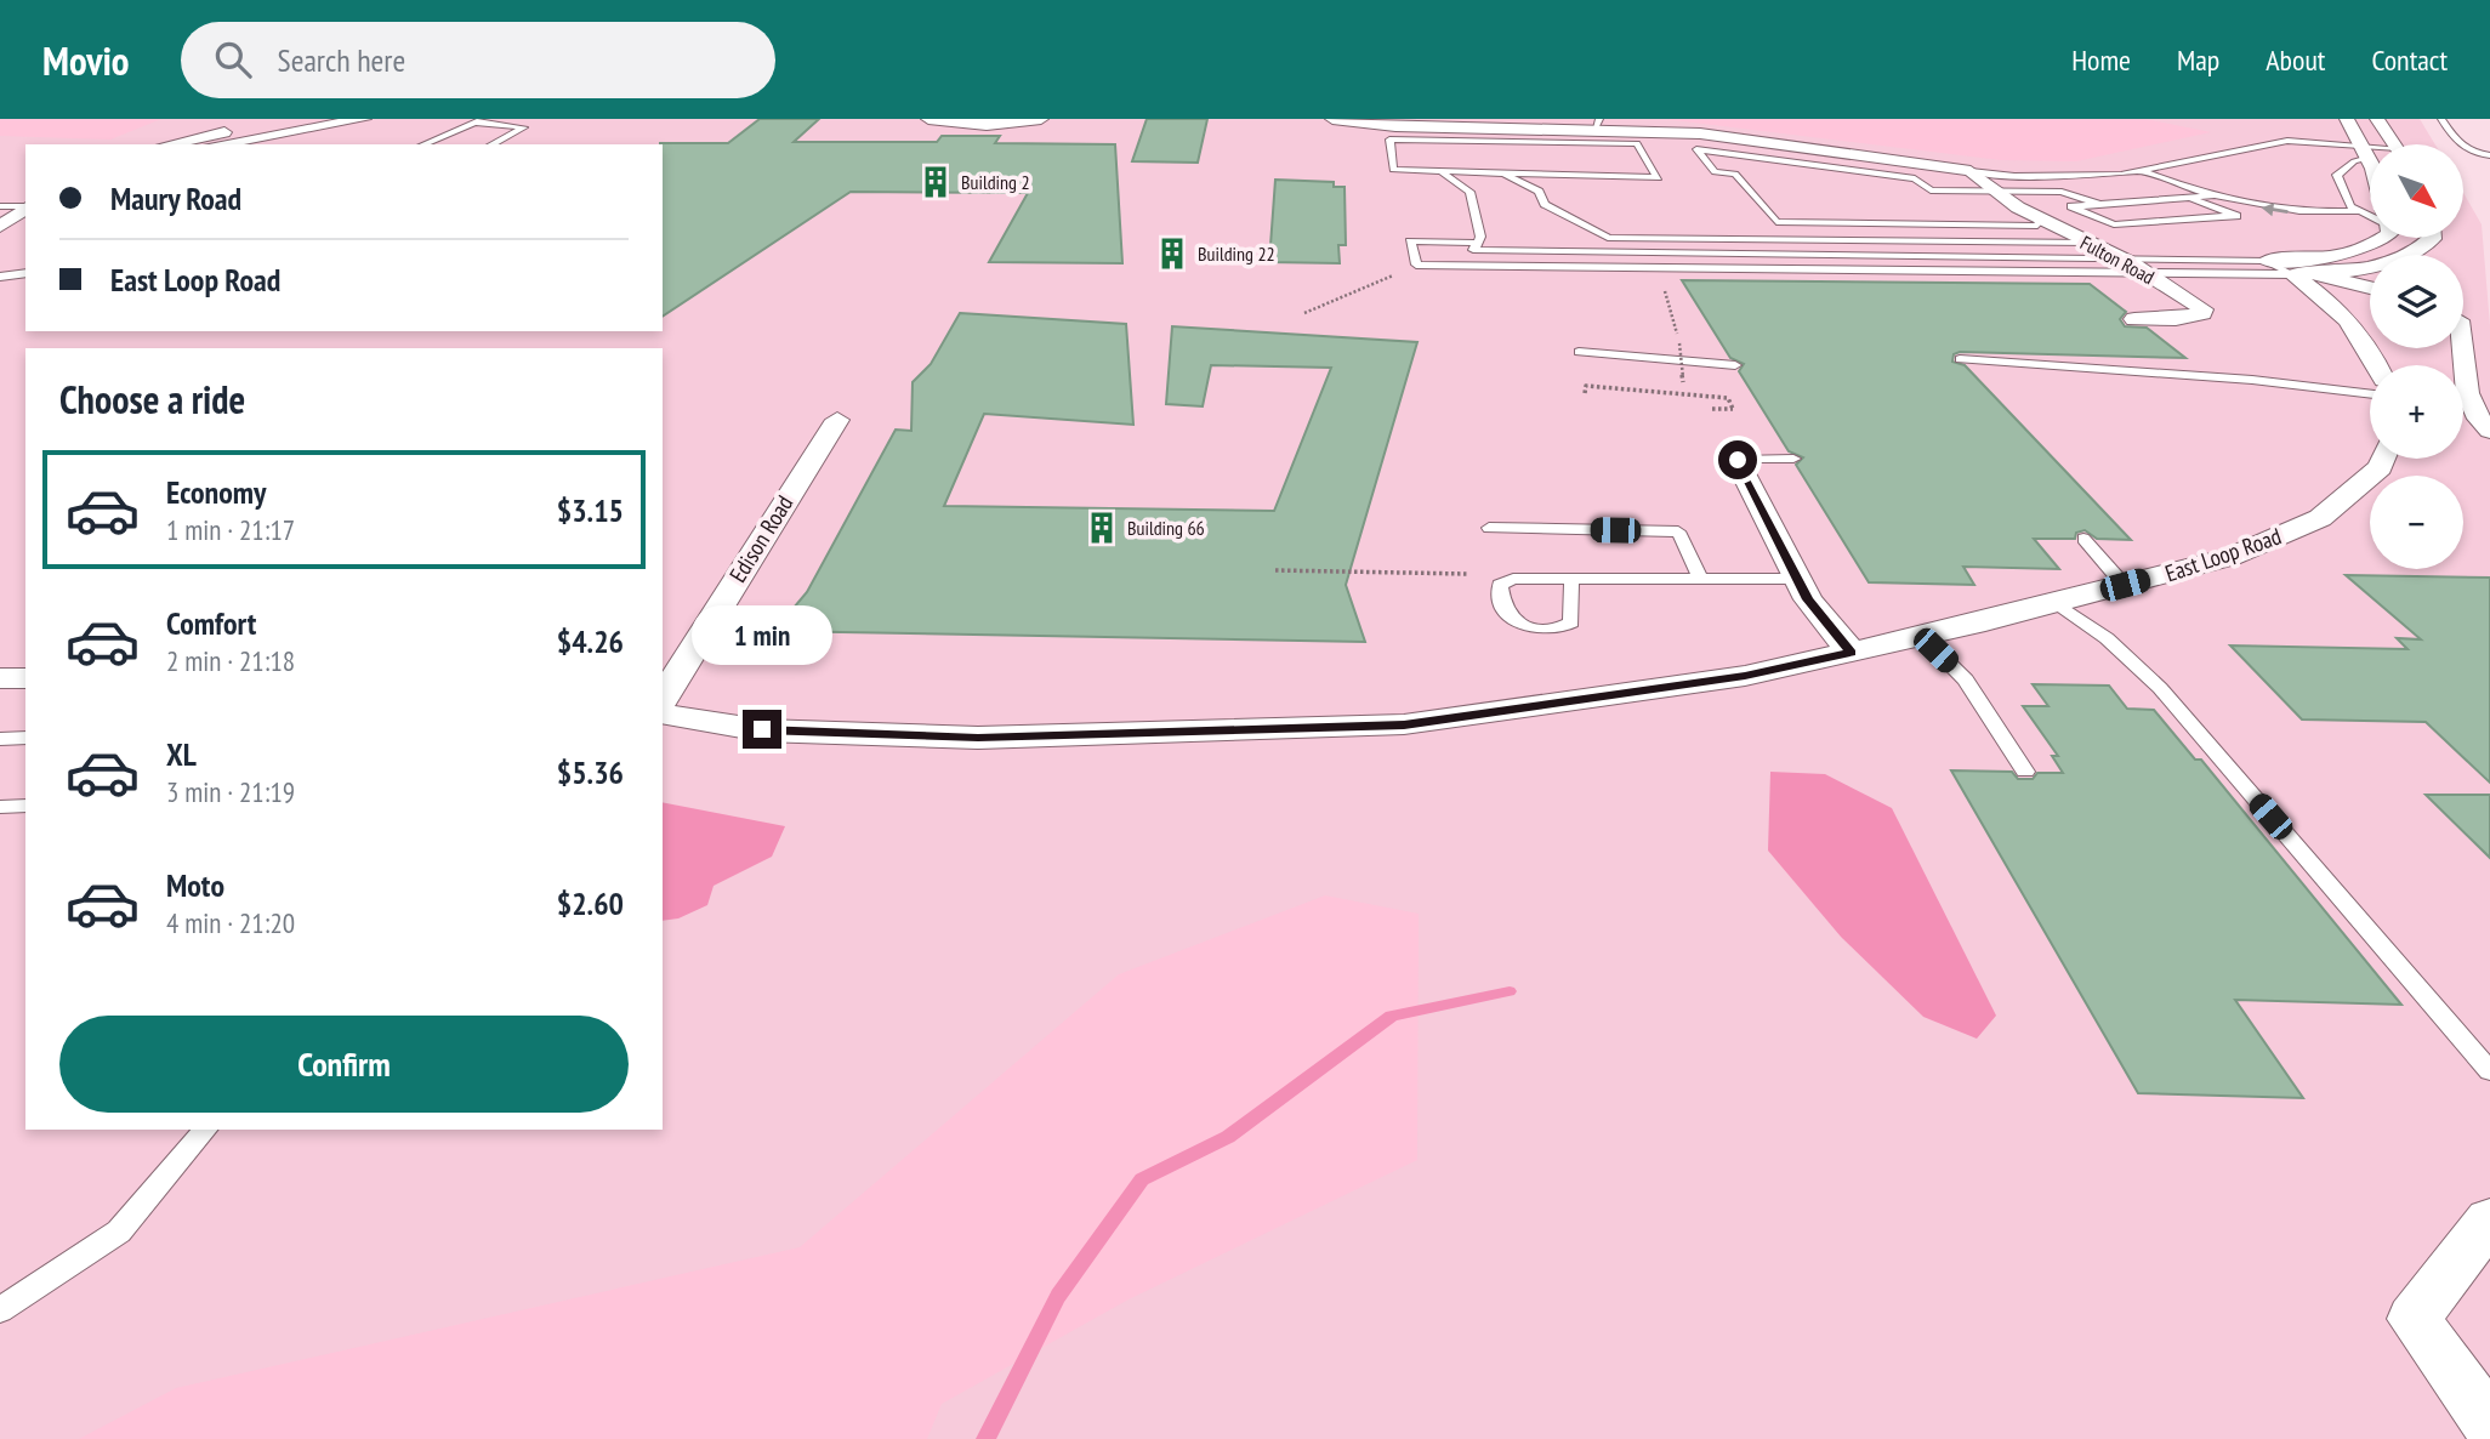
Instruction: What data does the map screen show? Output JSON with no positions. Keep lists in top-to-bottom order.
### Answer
{
  "streets": {
    "street": ["Fulton Road", "Edison Road", "East Loop Road"]
  },
  "places": {
    "building": ["Building 2", "Building 22", "Building 66"]
  },
  "north": "bottom right",
  "page": {
    "header": "Movio",
    "search": "Search here",
    "nav": [
      "Home",
      "Map",
      "About",
      "Contact"
    ],
    "map_buttons": ["+", "−"],
    "banner": ["Maury Road", "East Loop Road"],
    "heading": "Choose a ride",
    "list": [
      {
        "name": "Economy",
        "note": "1 min · 21:17",
        "value": "$3.15"
      },
      {
        "name": "Comfort",
        "note": "2 min · 21:18",
        "value": "$4.26"
      },
      {
        "name": "XL",
        "note": "3 min · 21:19",
        "value": "$5.36"
      },
      {
        "name": "Moto",
        "note": "4 min · 21:20",
        "value": "$2.60"
      }
    ],
    "bubble": "1 min",
    "buttons": "Confirm"
  }
}
